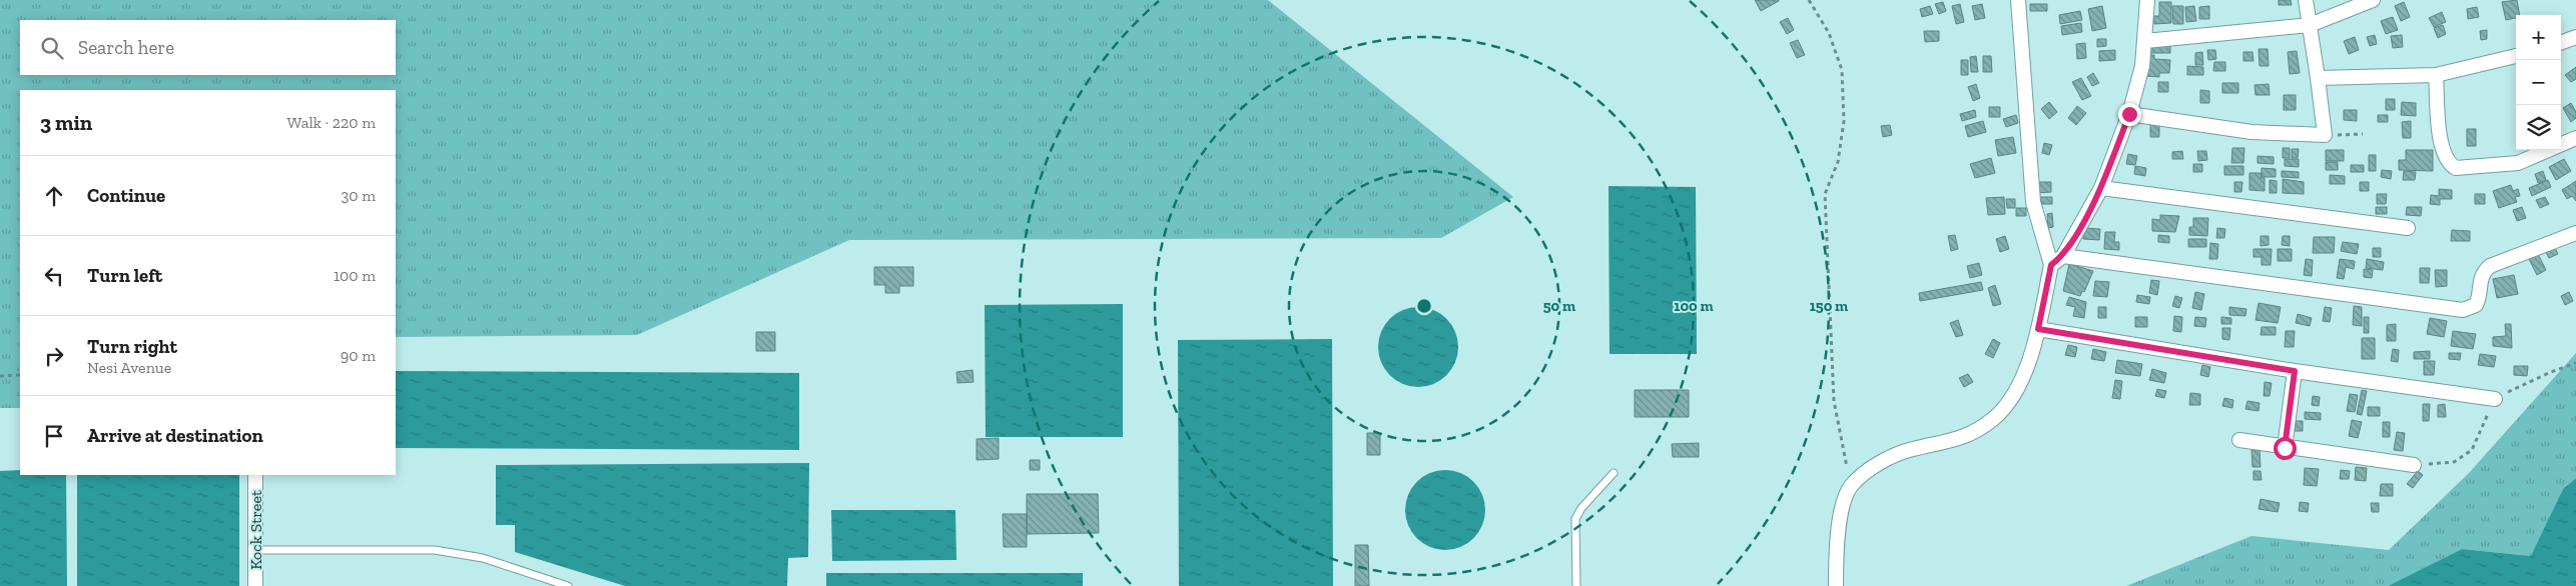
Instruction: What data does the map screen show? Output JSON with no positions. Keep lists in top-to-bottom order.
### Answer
{
  "streets": {
    "street": ["Kock Street"]
  },
  "page": {
    "map_buttons": ["+", "−"],
    "search": "Search here",
    "heading": ["3 min", "Walk · 220 m"],
    "list": [
      ["Continue", "30 m"],
      ["Turn left", "100 m"],
      ["Turn right", "Nesi Avenue", "90 m"],
      "Arrive at destination"
    ]
  },
  "rings": ["50 m", "100 m", "150 m"]
}
